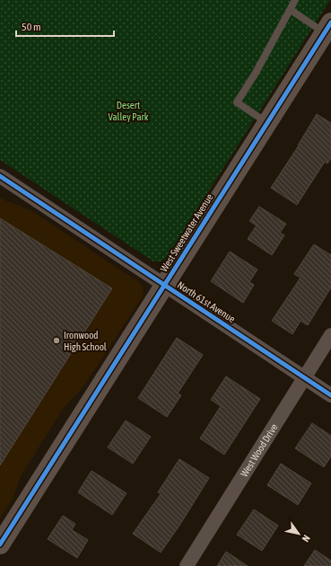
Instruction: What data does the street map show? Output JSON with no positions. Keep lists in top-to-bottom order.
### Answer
{
  "streets": {
    "street": ["West Sweetwater Avenue", "North 61st Avenue", "West Wood Drive"]
  },
  "crossings": [
    ["West Sweetwater Avenue", "North 61st Avenue"],
    ["North 61st Avenue", "West Wood Drive"]
  ],
  "parks": ["Desert Valley Park"],
  "places": ["Ironwood High School"],
  "scale_bar": "50 m",
  "north": "bottom right"
}
